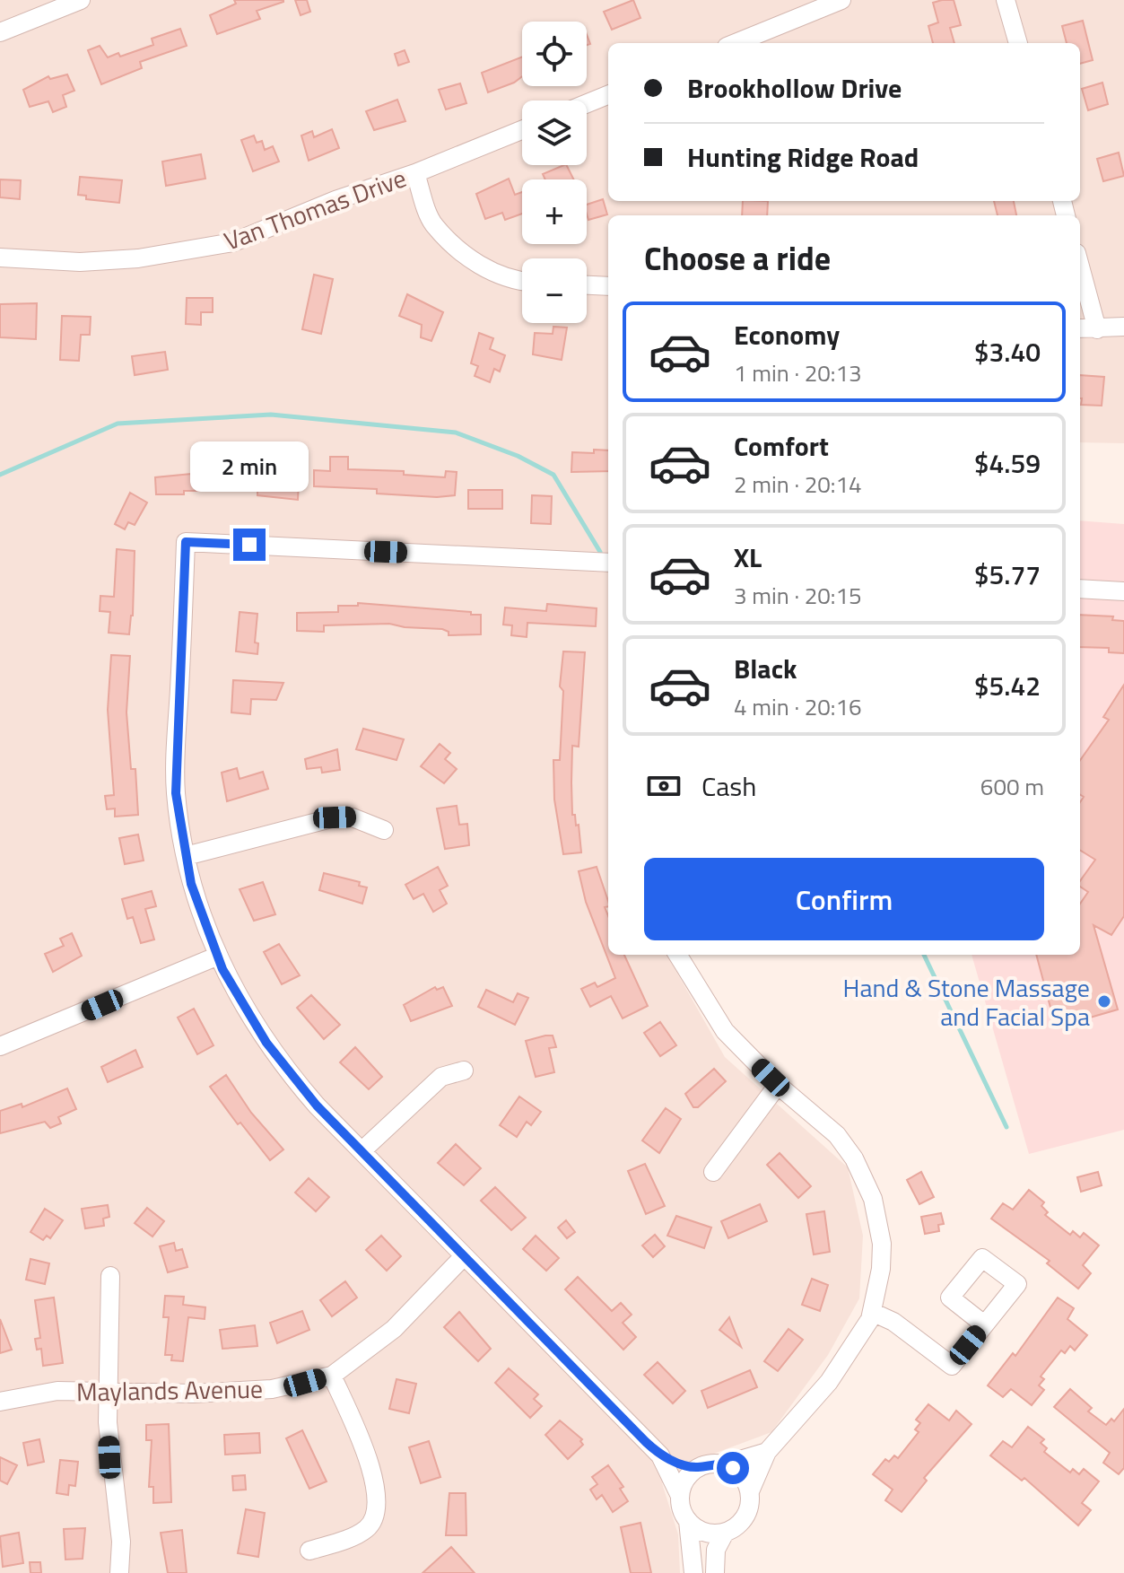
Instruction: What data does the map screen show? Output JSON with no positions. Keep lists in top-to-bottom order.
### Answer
{
  "streets": {
    "street": ["Van Thomas Drive", "Maylands Avenue"]
  },
  "places": ["Hand & Stone Massage and Facial Spa"],
  "page": {
    "map_buttons": ["+", "−"],
    "banner": ["Brookhollow Drive", "Hunting Ridge Road"],
    "heading": "Choose a ride",
    "list": [
      {
        "name": "Economy",
        "note": "1 min · 20:13",
        "value": "$3.40"
      },
      {
        "name": "Comfort",
        "note": "2 min · 20:14",
        "value": "$4.59"
      },
      {
        "name": "XL",
        "note": "3 min · 20:15",
        "value": "$5.77"
      },
      {
        "name": "Black",
        "note": "4 min · 20:16",
        "value": "$5.42"
      }
    ],
    "bubble": "2 min",
    "pay": ["Cash", "600 m"],
    "buttons": "Confirm"
  }
}
